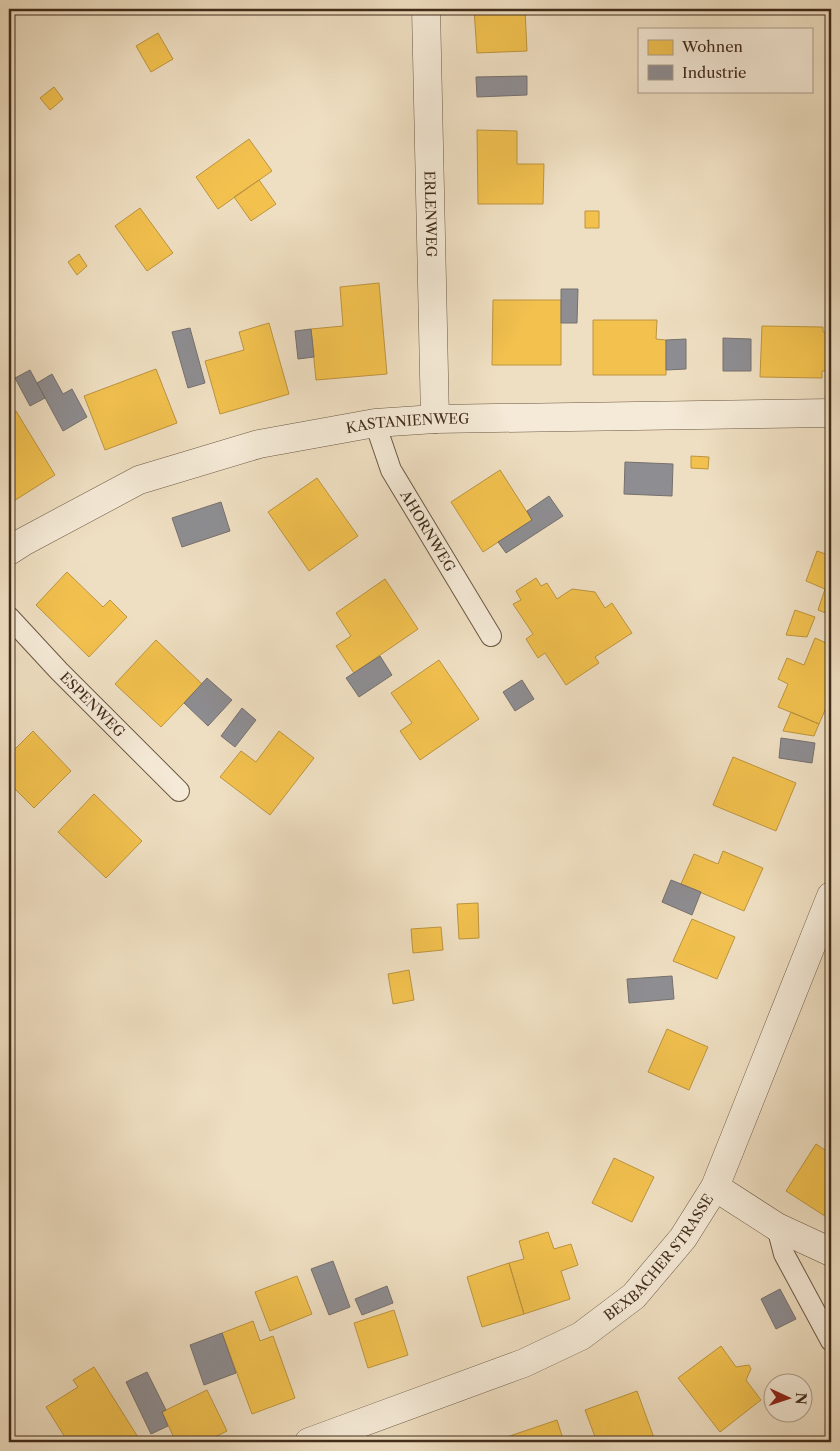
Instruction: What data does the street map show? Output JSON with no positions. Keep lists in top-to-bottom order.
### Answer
{
  "streets": {
    "street": ["ERLENWEG", "KASTANIENWEG", "BEXBACHER STRASSE"],
    "lane": ["AHORNWEG", "ESPENWEG"]
  },
  "crossings": [
    ["ERLENWEG", "KASTANIENWEG"],
    ["KASTANIENWEG", "AHORNWEG"]
  ],
  "legend": ["Wohnen", "Industrie"],
  "north": "right"
}
